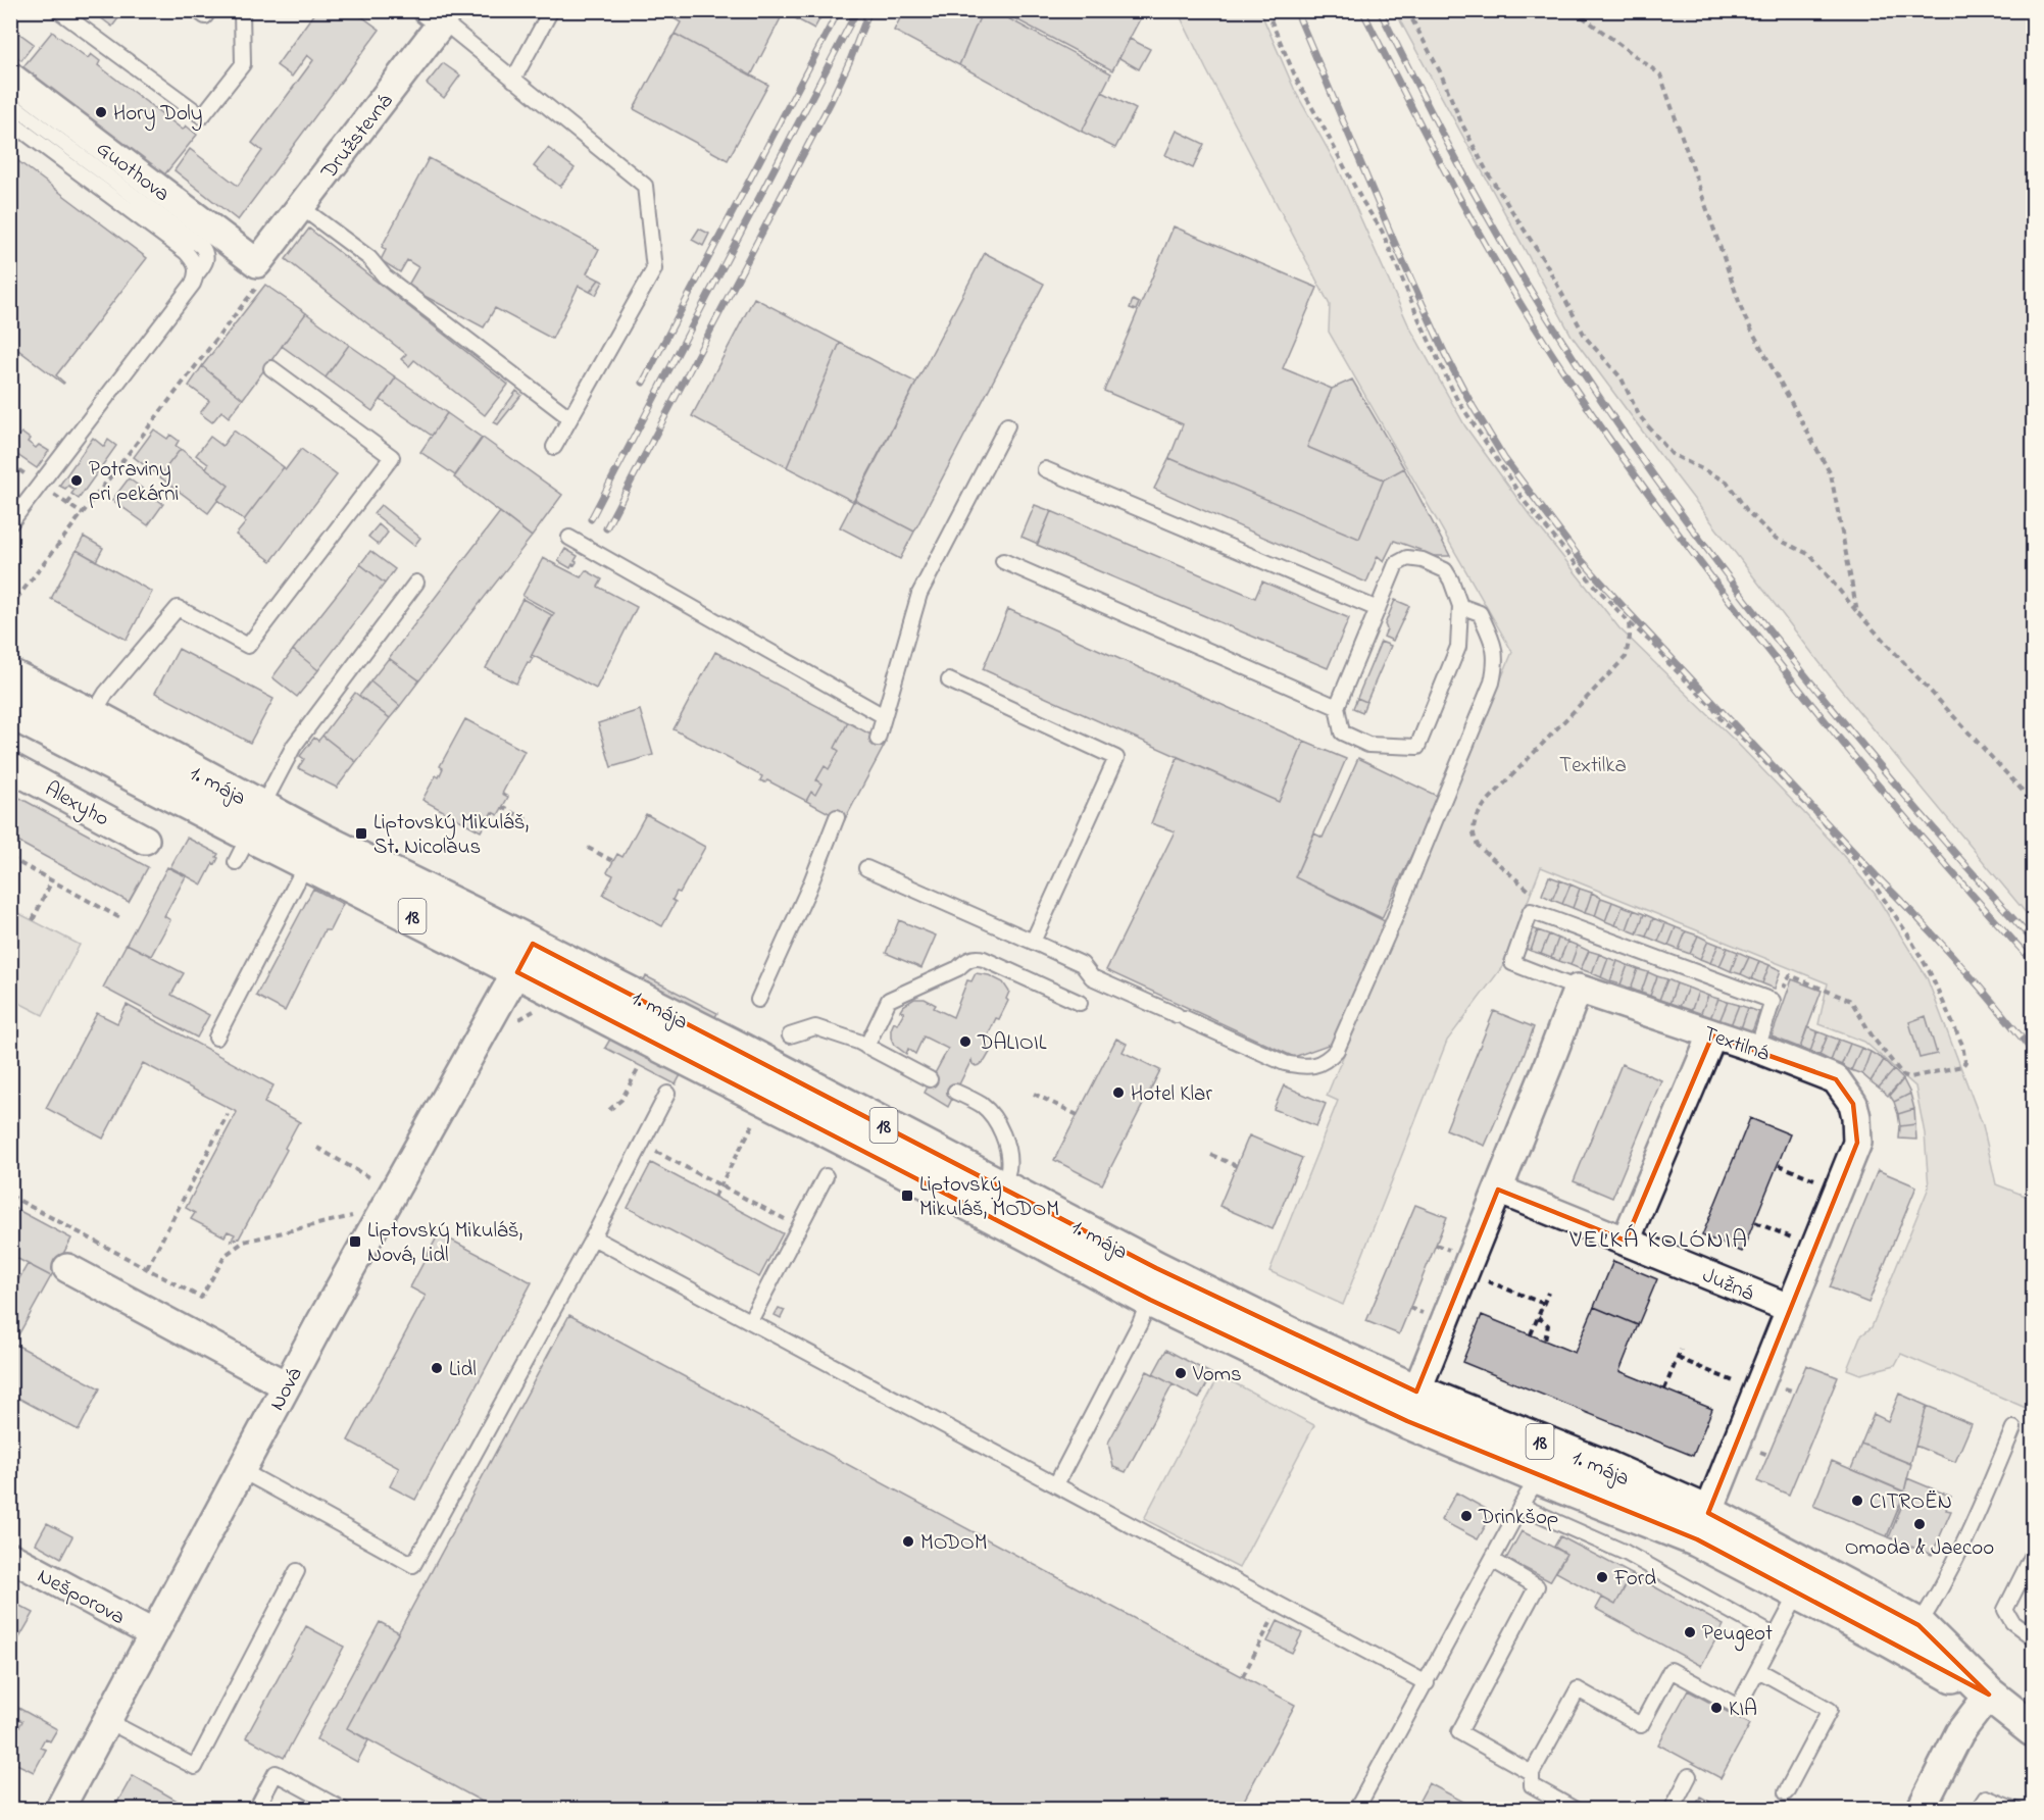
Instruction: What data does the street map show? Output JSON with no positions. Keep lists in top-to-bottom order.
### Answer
{
  "streets": {
    "main road": ["1. mája", "18"],
    "street": [
      "Družstevná",
      "Guothova",
      "Alexyho",
      "Textilná",
      "Južná",
      "Nová",
      "Nešporova"
    ]
  },
  "crossings": [
    ["Družstevná", "Guothova"],
    ["1. mája", "Textilná"],
    ["1. mája", "Nová"],
    ["Textilná", "Južná"],
    ["Nová", "Nešporova"]
  ],
  "districts": ["VEĽKÁ KOLÓNIA"],
  "parks": ["Textilka"],
  "places": {
    "other": [
      "Hory Doly",
      "Potraviny pri pekárni",
      "DALIOIL",
      "Hotel Klar",
      "Lidl",
      "Voms",
      "CITROËN",
      "Drinkšop",
      "Omoda & Jaecoo",
      "MODOM",
      "Ford",
      "Peugeot",
      "KIA"
    ],
    "transit": ["Liptovský Mikuláš, St. Nicolaus", "Liptovský Mikuláš, MODOM", "Liptovský Mikuláš, Nová, Lidl"]
  }
}
